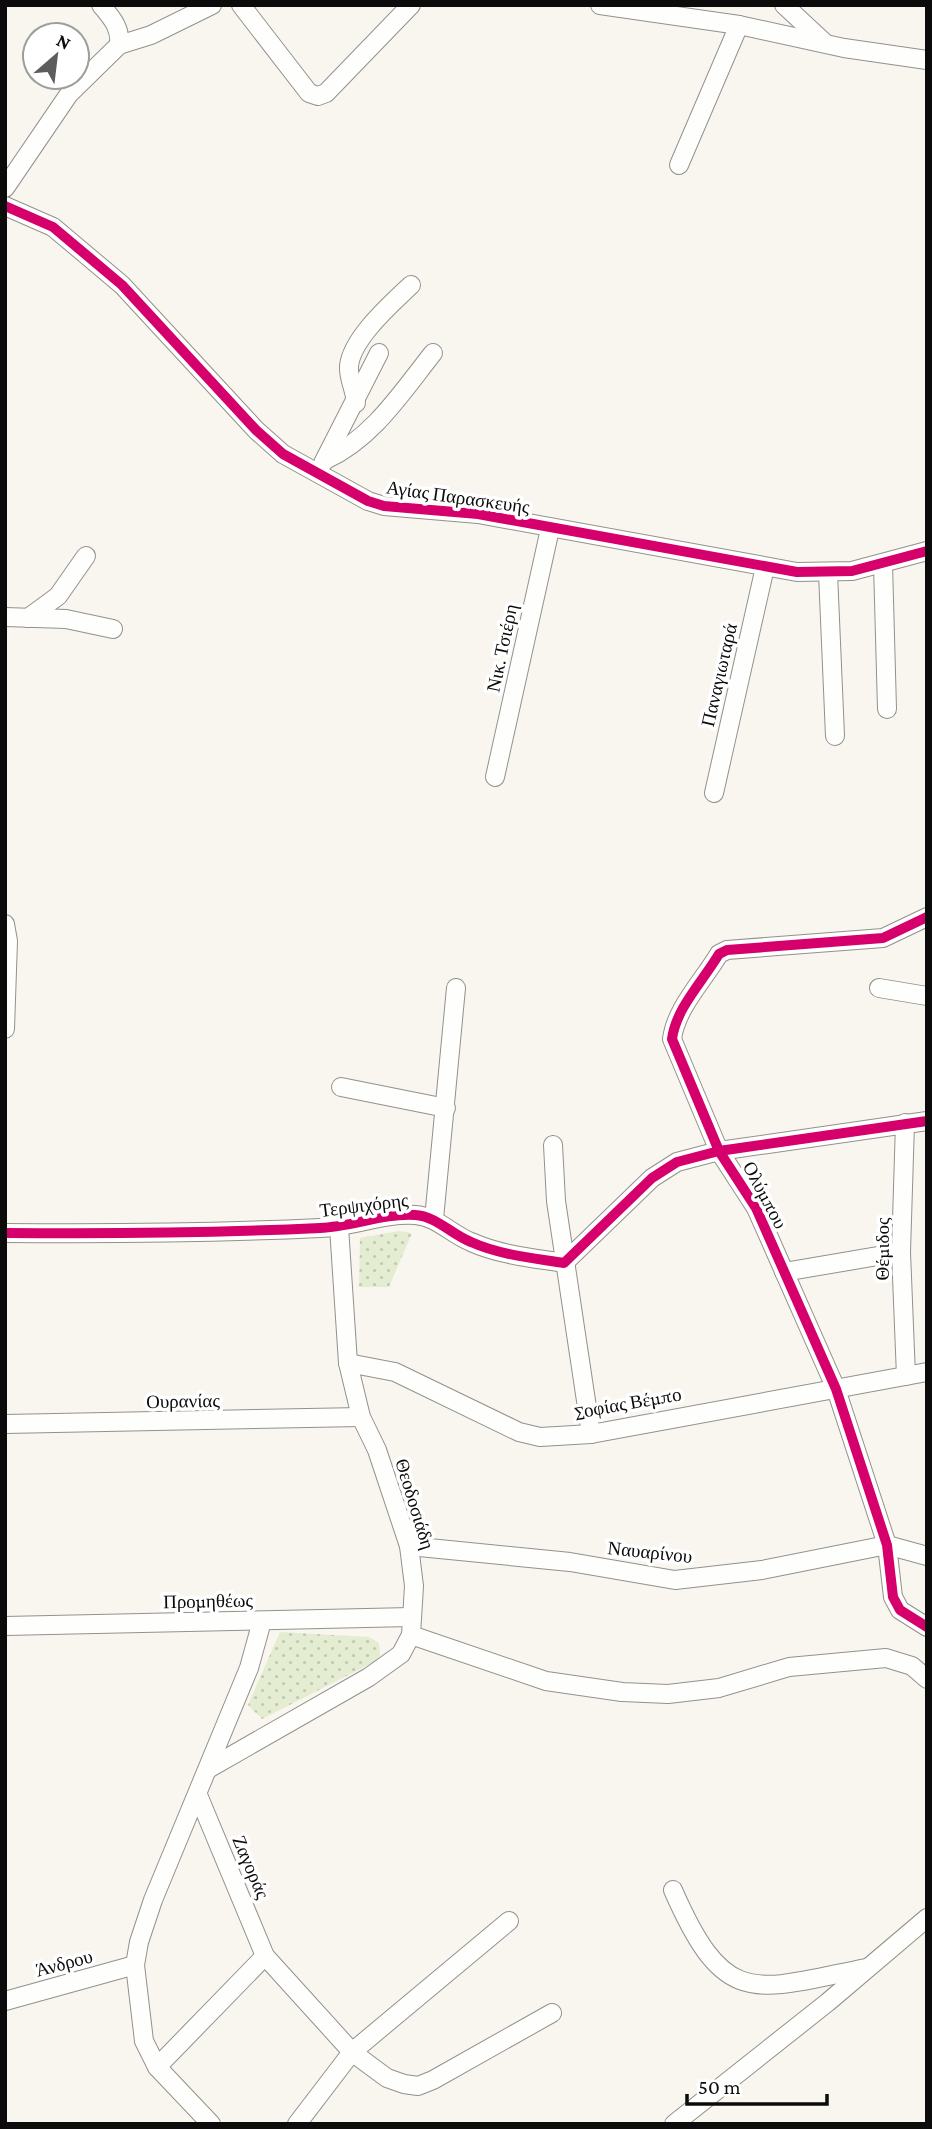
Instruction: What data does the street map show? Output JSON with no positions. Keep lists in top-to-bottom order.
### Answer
{
  "streets": {
    "street": [
      "Αγίας Παρασκευής",
      "Νικ. Τσιέρη",
      "Παναγιωταρά",
      "Ολύμπου",
      "Τερψιχόρης",
      "Θέμιδος",
      "Ουρανίας",
      "Σοφίας Βέμπο",
      "Θεοδοσιάδη",
      "Ναυαρίνου",
      "Προμηθέως",
      "Ζαγοράς",
      "Άνδρου"
    ]
  },
  "crossings": [
    ["Αγίας Παρασκευής", "Νικ. Τσιέρη"],
    ["Αγίας Παρασκευής", "Παναγιωταρά"],
    ["Ολύμπου", "Σοφίας Βέμπο"],
    ["Ολύμπου", "Ναυαρίνου"],
    ["Τερψιχόρης", "Θεοδοσιάδη"],
    ["Θέμιδος", "Σοφίας Βέμπο"],
    ["Ουρανίας", "Θεοδοσιάδη"],
    ["Σοφίας Βέμπο", "Θεοδοσιάδη"],
    ["Θεοδοσιάδη", "Ναυαρίνου"],
    ["Θεοδοσιάδη", "Προμηθέως"]
  ],
  "scale_bar": "50 m",
  "north": "top right"
}
